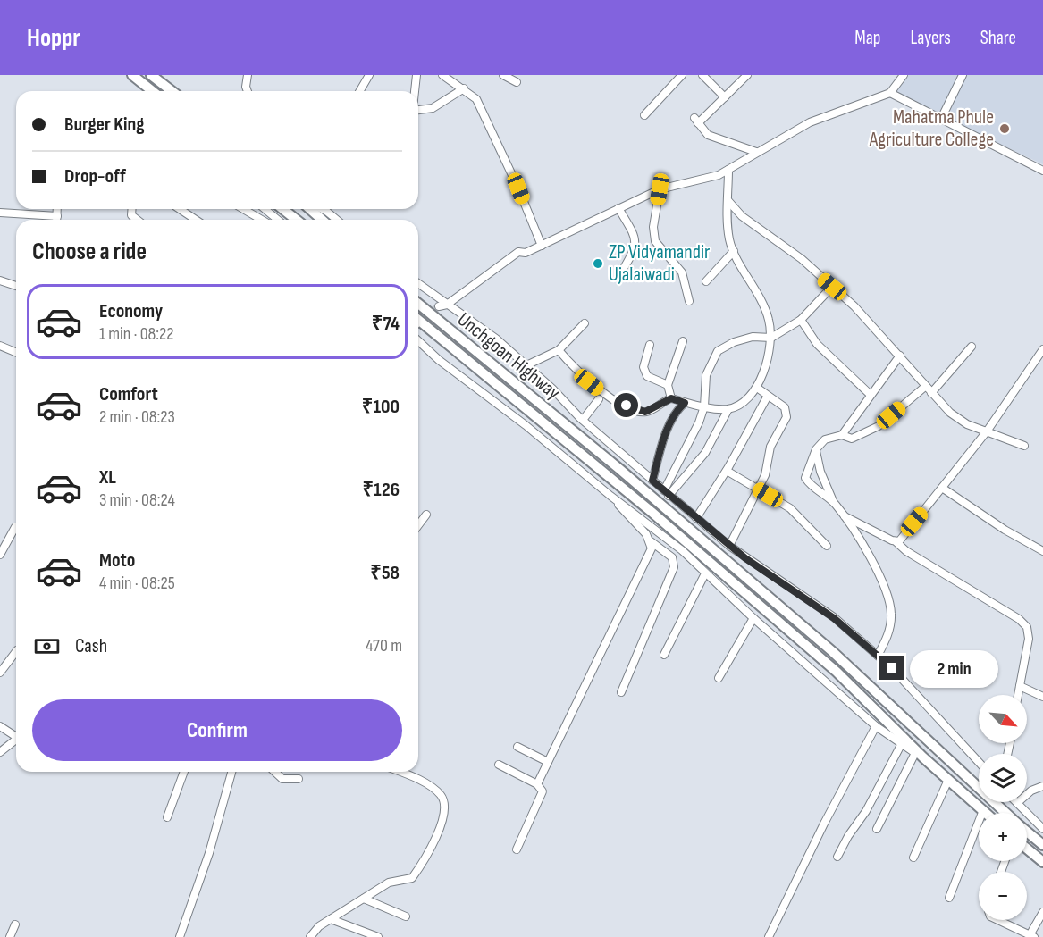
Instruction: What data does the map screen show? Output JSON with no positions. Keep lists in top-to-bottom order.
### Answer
{
  "streets": {
    "highway": ["Unchgoan Highway"]
  },
  "places": ["Mahatma Phule Agriculture College", "ZP Vidyamandir Ujalaiwadi"],
  "north": "bottom right",
  "page": {
    "header": "Hoppr",
    "nav": ["Map", "Layers", "Share"],
    "banner": ["Burger King", "Drop-off"],
    "heading": "Choose a ride",
    "list": [
      {
        "name": "Economy",
        "note": "1 min · 08:22",
        "value": "₹74"
      },
      {
        "name": "Comfort",
        "note": "2 min · 08:23",
        "value": "₹100"
      },
      {
        "name": "XL",
        "note": "3 min · 08:24",
        "value": "₹126"
      },
      {
        "name": "Moto",
        "note": "4 min · 08:25",
        "value": "₹58"
      }
    ],
    "pay": ["Cash", "470 m"],
    "bubble": "2 min",
    "buttons": "Confirm",
    "map_buttons": ["+", "−"]
  }
}
